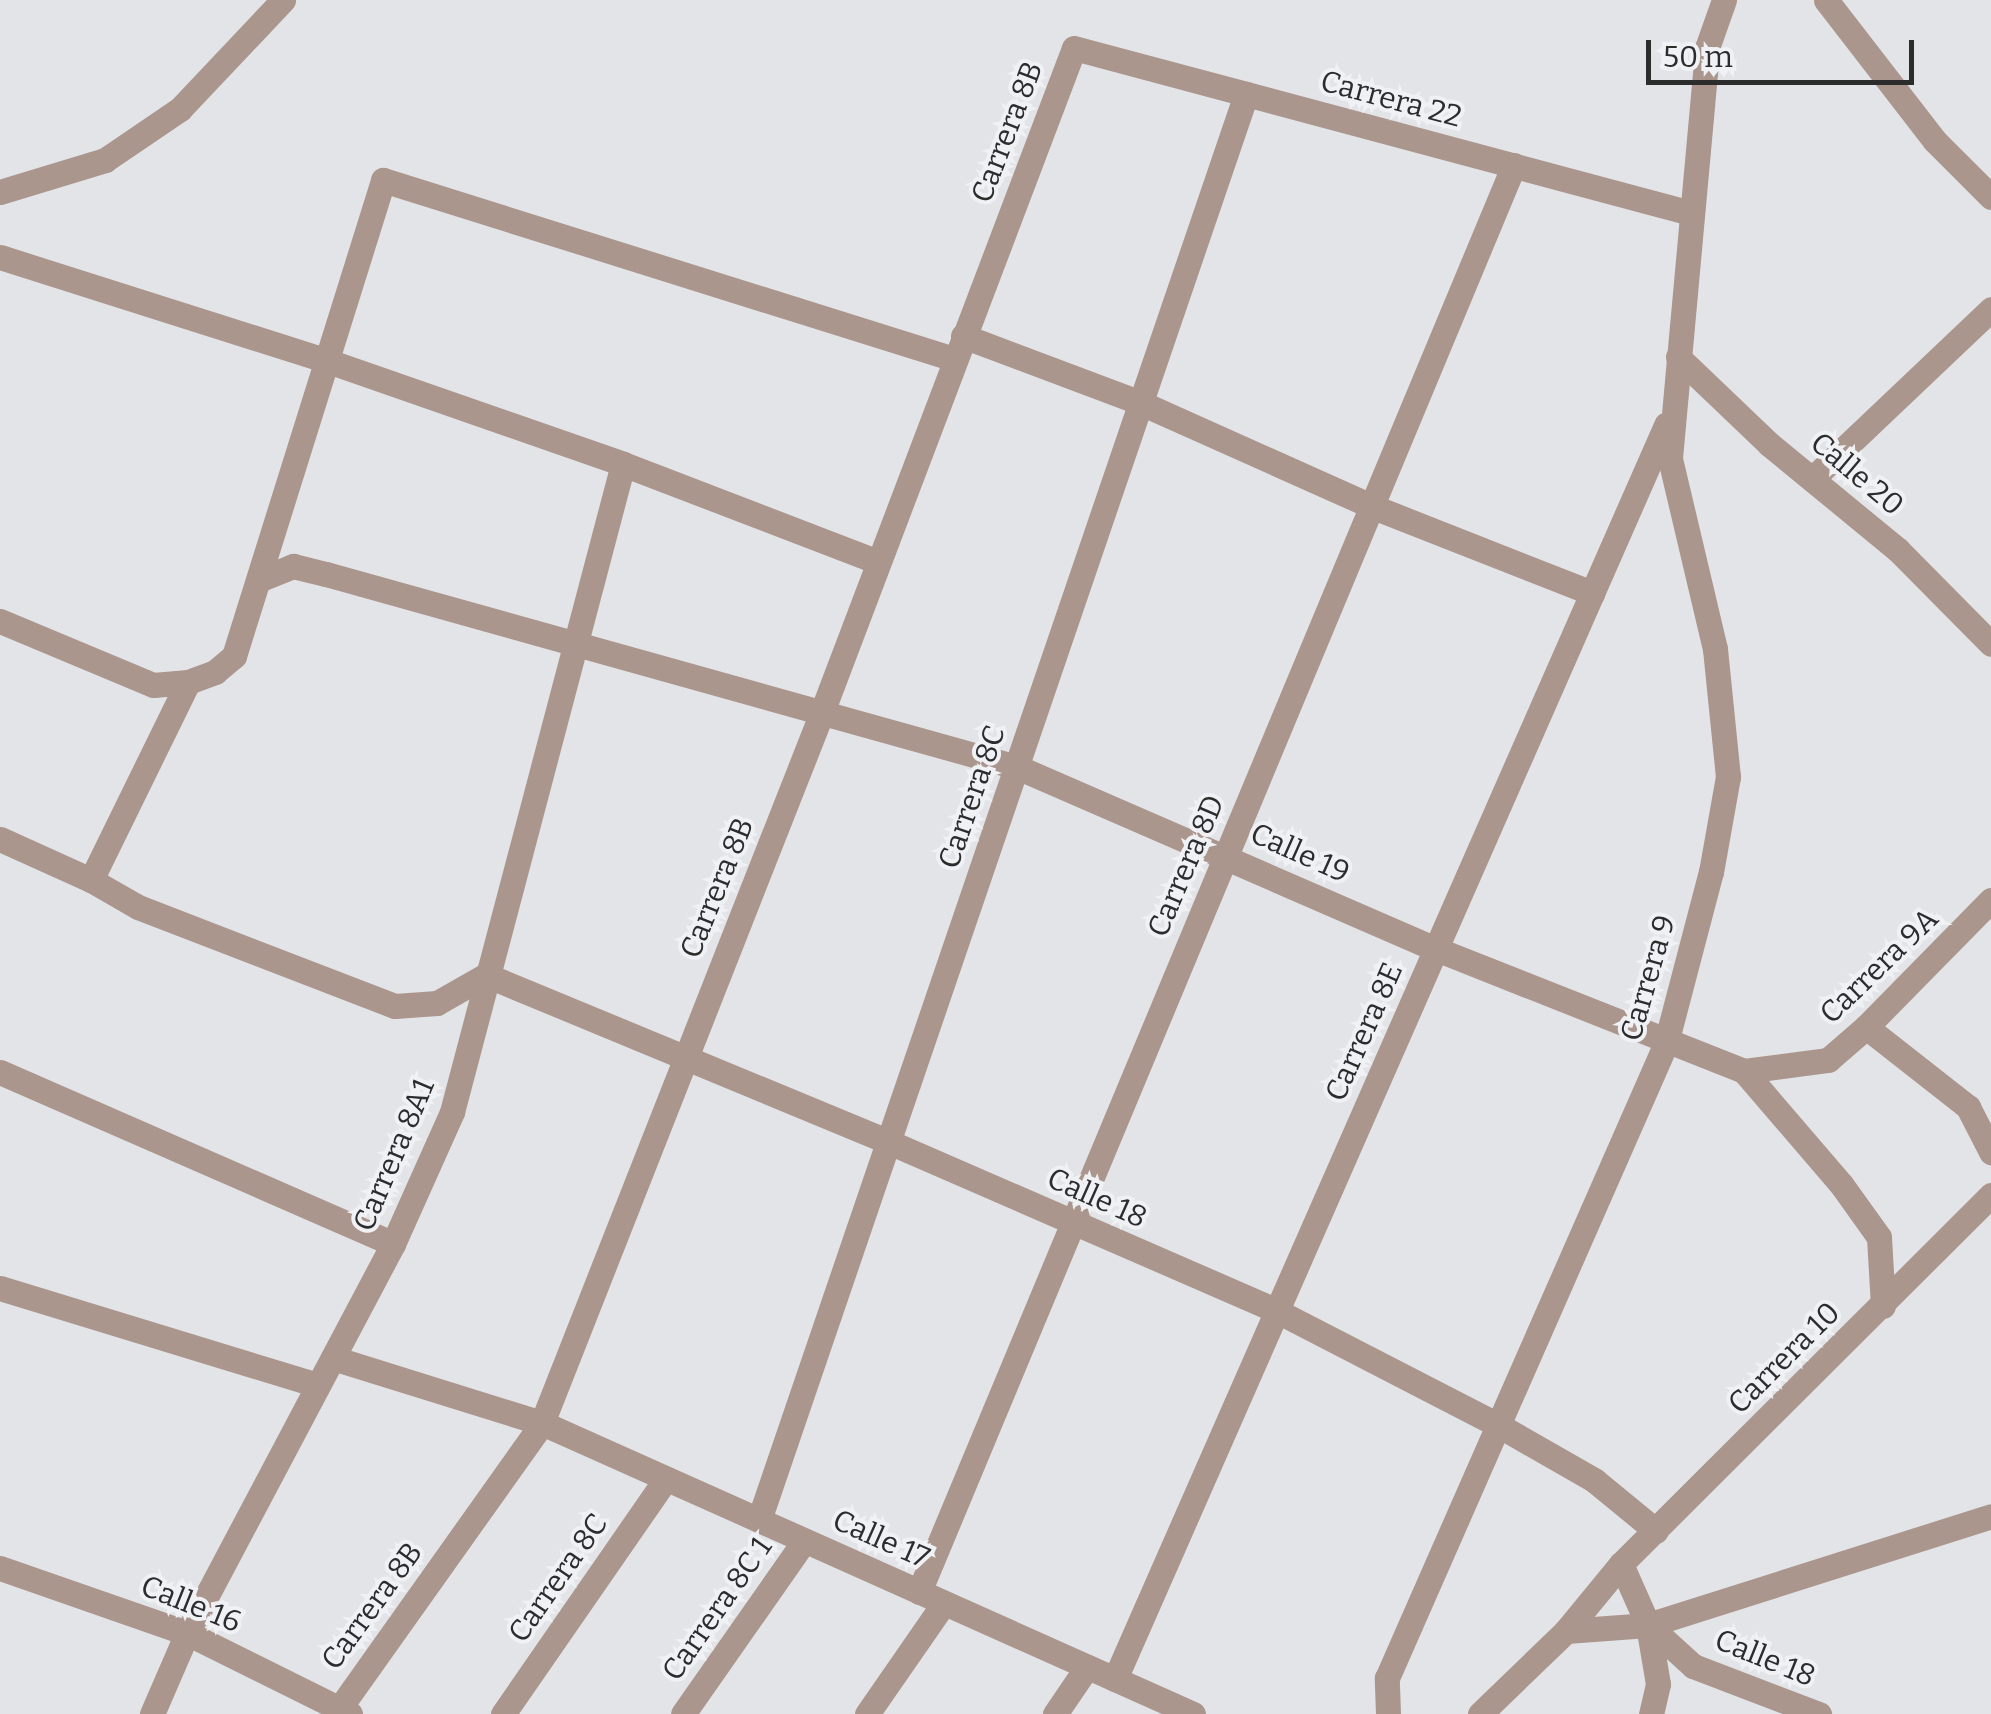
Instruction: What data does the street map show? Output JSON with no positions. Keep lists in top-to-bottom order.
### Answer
{
  "streets": {
    "street": [
      "Carrera 22",
      "Carrera 8B",
      "Calle 20",
      "Carrera 8C",
      "Calle 19",
      "Carrera 8D",
      "Carrera 9A",
      "Carrera 9",
      "Carrera 8E",
      "Carrera 8A1",
      "Calle 18",
      "Carrera 10",
      "Calle 17",
      "Calle 16",
      "Carrera 8C 1"
    ]
  },
  "crossings": [
    ["Carrera 22", "Carrera 8B"],
    ["Carrera 22", "Carrera 8C"],
    ["Carrera 22", "Carrera 8D"],
    ["Carrera 22", "Carrera 9"],
    ["Carrera 8B", "Calle 19"],
    ["Carrera 8B", "Calle 18"],
    ["Carrera 8B", "Calle 17"],
    ["Carrera 8B", "Calle 16"],
    ["Calle 20", "Carrera 9"],
    ["Carrera 8C", "Calle 19"],
    ["Carrera 8C", "Calle 18"],
    ["Carrera 8C", "Calle 17"],
    ["Calle 19", "Carrera 8D"],
    ["Calle 19", "Carrera 9A"],
    ["Calle 19", "Carrera 9"],
    ["Calle 19", "Carrera 8E"],
    ["Calle 19", "Carrera 8A1"],
    ["Carrera 8D", "Calle 18"],
    ["Carrera 8D", "Calle 17"],
    ["Carrera 9", "Carrera 8E"],
    ["Carrera 9", "Calle 18"],
    ["Carrera 8E", "Calle 18"],
    ["Carrera 8E", "Calle 17"],
    ["Carrera 8A1", "Calle 18"],
    ["Carrera 8A1", "Calle 17"],
    ["Carrera 8A1", "Calle 16"],
    ["Calle 18", "Carrera 10"],
    ["Calle 17", "Carrera 8C 1"]
  ],
  "scale_bar": "50 m"
}
